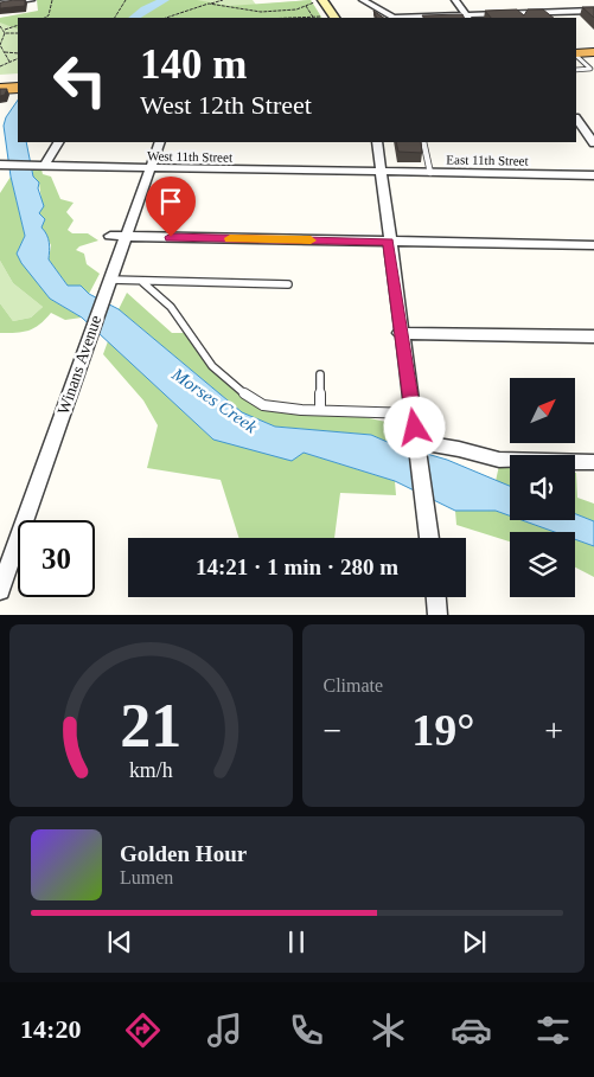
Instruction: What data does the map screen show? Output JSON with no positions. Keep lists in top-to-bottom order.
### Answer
{
  "streets": {
    "street": ["West 11th Street", "East 11th Street", "Winans Avenue"]
  },
  "crossings": [
    ["West 11th Street", "East 11th Street"],
    ["West 11th Street", "Winans Avenue"]
  ],
  "water": ["Morses Creek"],
  "north": "top right",
  "page": {
    "turn": ["140 m", "West 12th Street"],
    "limit": "30",
    "trip": "14:21 · 1 min · 280 m",
    "tile": "Climate",
    "heat": ["−", "19°", "+"],
    "song": ["Golden Hour", "Lumen"],
    "tabs": "14:20",
    "gauge": ["21", "km/h"]
  }
}
